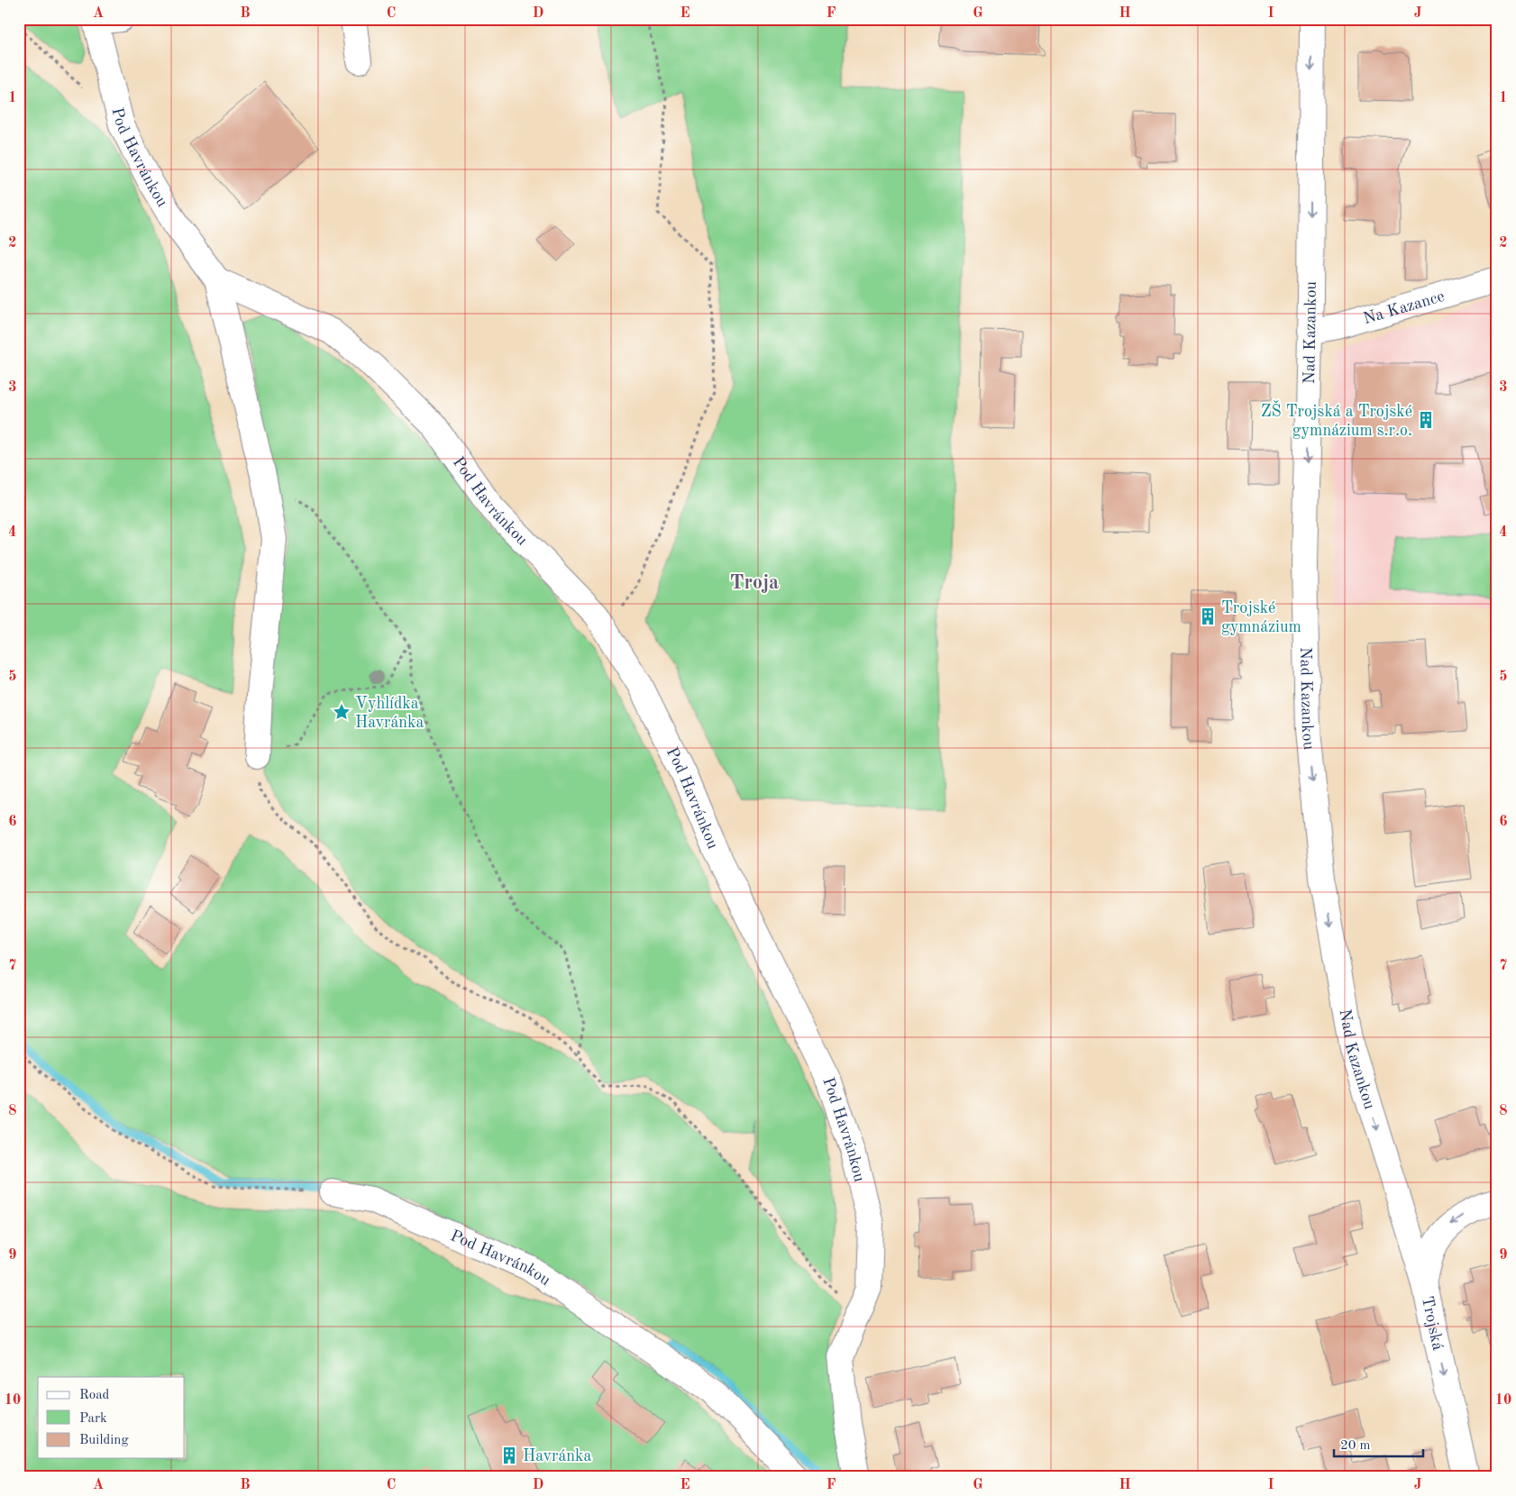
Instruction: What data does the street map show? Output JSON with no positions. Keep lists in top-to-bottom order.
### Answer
{
  "streets": {
    "street": [
      "Pod Havránkou",
      "Na Kazance",
      "Nad Kazankou",
      "Trojská"
    ]
  },
  "crossings": [
    ["Na Kazance", "Nad Kazankou"],
    ["Nad Kazankou", "Trojská"]
  ],
  "one_way": ["Nad Kazankou", "Trojská"],
  "districts": ["Troja"],
  "places": {
    "building": ["ZŠ Trojská a Trojské gymnázium s.r.o.", "Trojské gymnázium", "Havránka"],
    "place": ["Vyhlídka Havránka"]
  },
  "legend": ["Road", "Park", "Building"],
  "scale_bar": "20 m",
  "grid": {
    "columns": [
      "A",
      "B",
      "C",
      "D",
      "E",
      "F",
      "G",
      "H",
      "I",
      "J"
    ],
    "rows": [
      "1",
      "2",
      "3",
      "4",
      "5",
      "6",
      "7",
      "8",
      "9",
      "10"
    ]
  }
}
